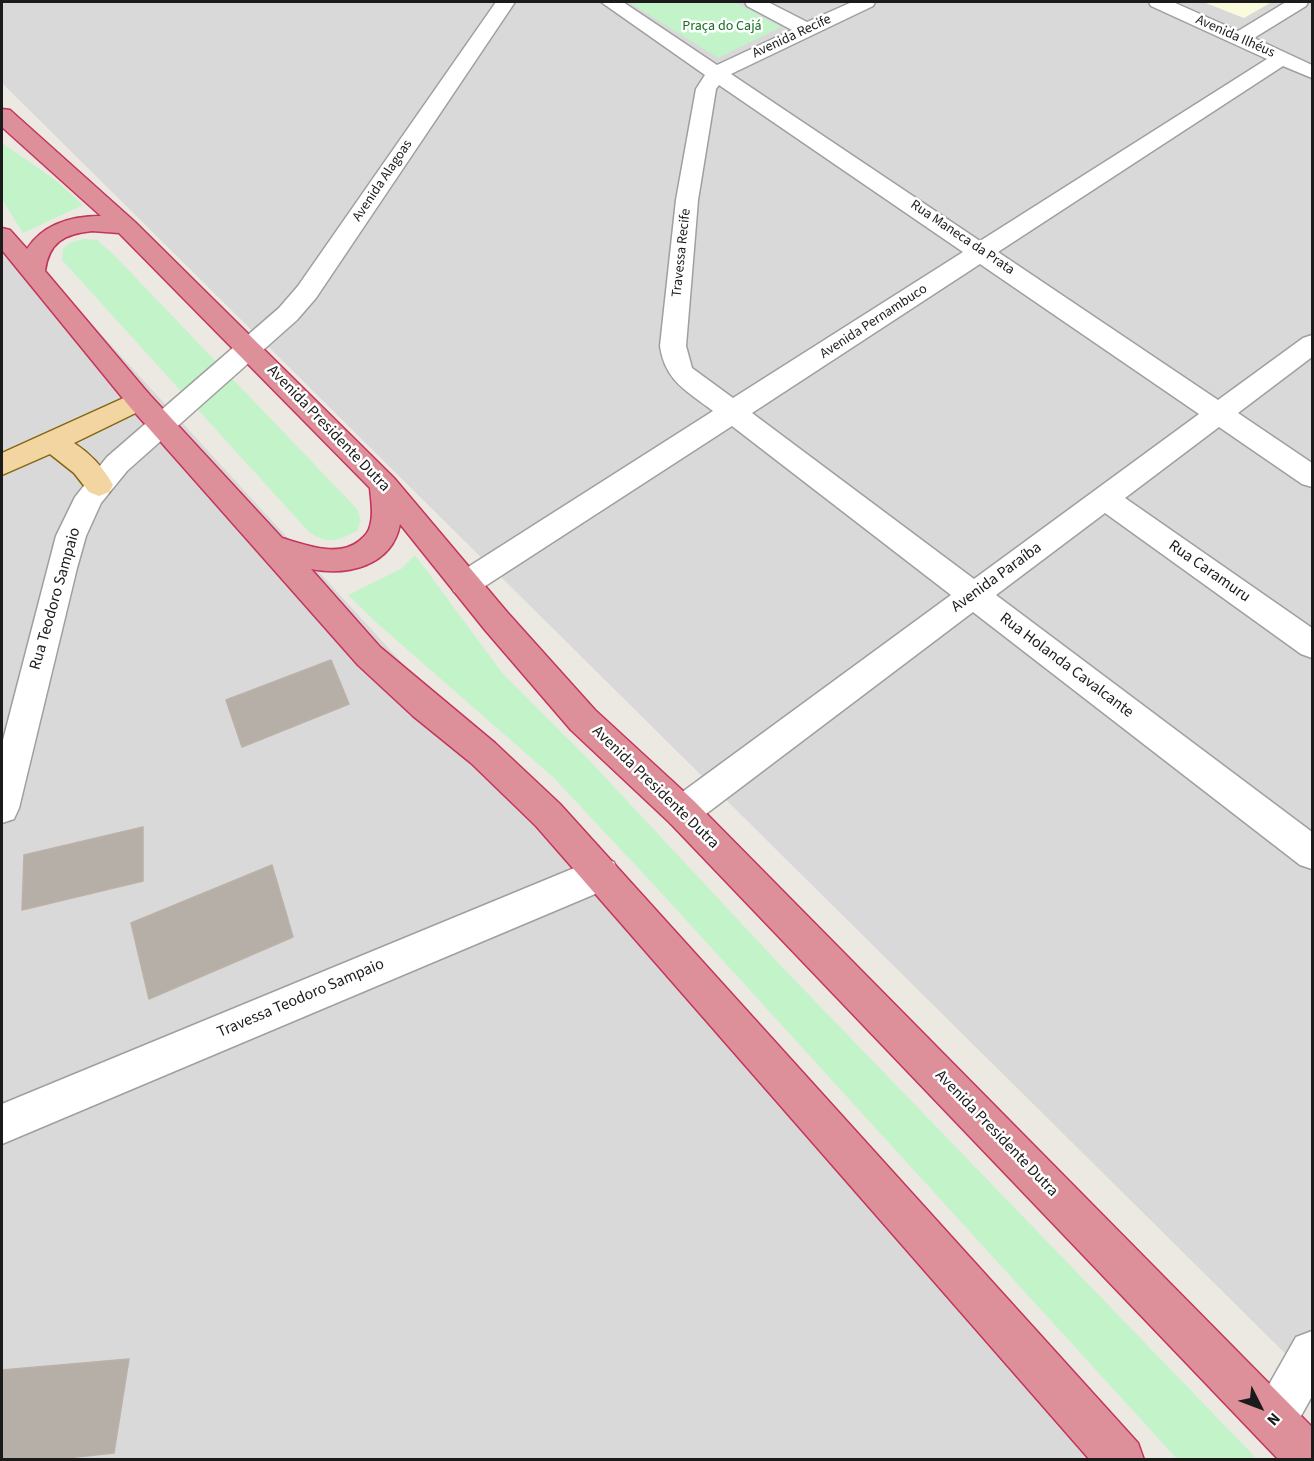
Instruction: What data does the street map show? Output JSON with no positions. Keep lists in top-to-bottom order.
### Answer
{
  "streets": {
    "highway": ["Avenida Presidente Dutra"],
    "street": [
      "Avenida Recife",
      "Avenida Ilhéus",
      "Avenida Alagoas",
      "Rua Maneca da Prata",
      "Travessa Recife",
      "Avenida Pernambuco",
      "Rua Caramuru",
      "Avenida Paraíba",
      "Rua Teodoro Sampaio",
      "Rua Holanda Cavalcante",
      "Travessa Teodoro Sampaio"
    ]
  },
  "crossings": [
    ["Avenida Recife", "Rua Maneca da Prata"],
    ["Avenida Recife", "Travessa Recife"],
    ["Avenida Ilhéus", "Avenida Pernambuco"],
    ["Avenida Alagoas", "Avenida Presidente Dutra"],
    ["Avenida Alagoas", "Rua Teodoro Sampaio"],
    ["Rua Maneca da Prata", "Travessa Recife"],
    ["Rua Maneca da Prata", "Avenida Pernambuco"],
    ["Rua Maneca da Prata", "Avenida Paraíba"],
    ["Travessa Recife", "Avenida Pernambuco"],
    ["Travessa Recife", "Rua Holanda Cavalcante"],
    ["Avenida Pernambuco", "Avenida Presidente Dutra"],
    ["Avenida Pernambuco", "Rua Holanda Cavalcante"],
    ["Avenida Presidente Dutra", "Avenida Paraíba"],
    ["Avenida Presidente Dutra", "Rua Teodoro Sampaio"],
    ["Rua Caramuru", "Avenida Paraíba"],
    ["Avenida Paraíba", "Rua Holanda Cavalcante"]
  ],
  "parks": ["Praça do Cajá"],
  "north": "bottom right"
}
